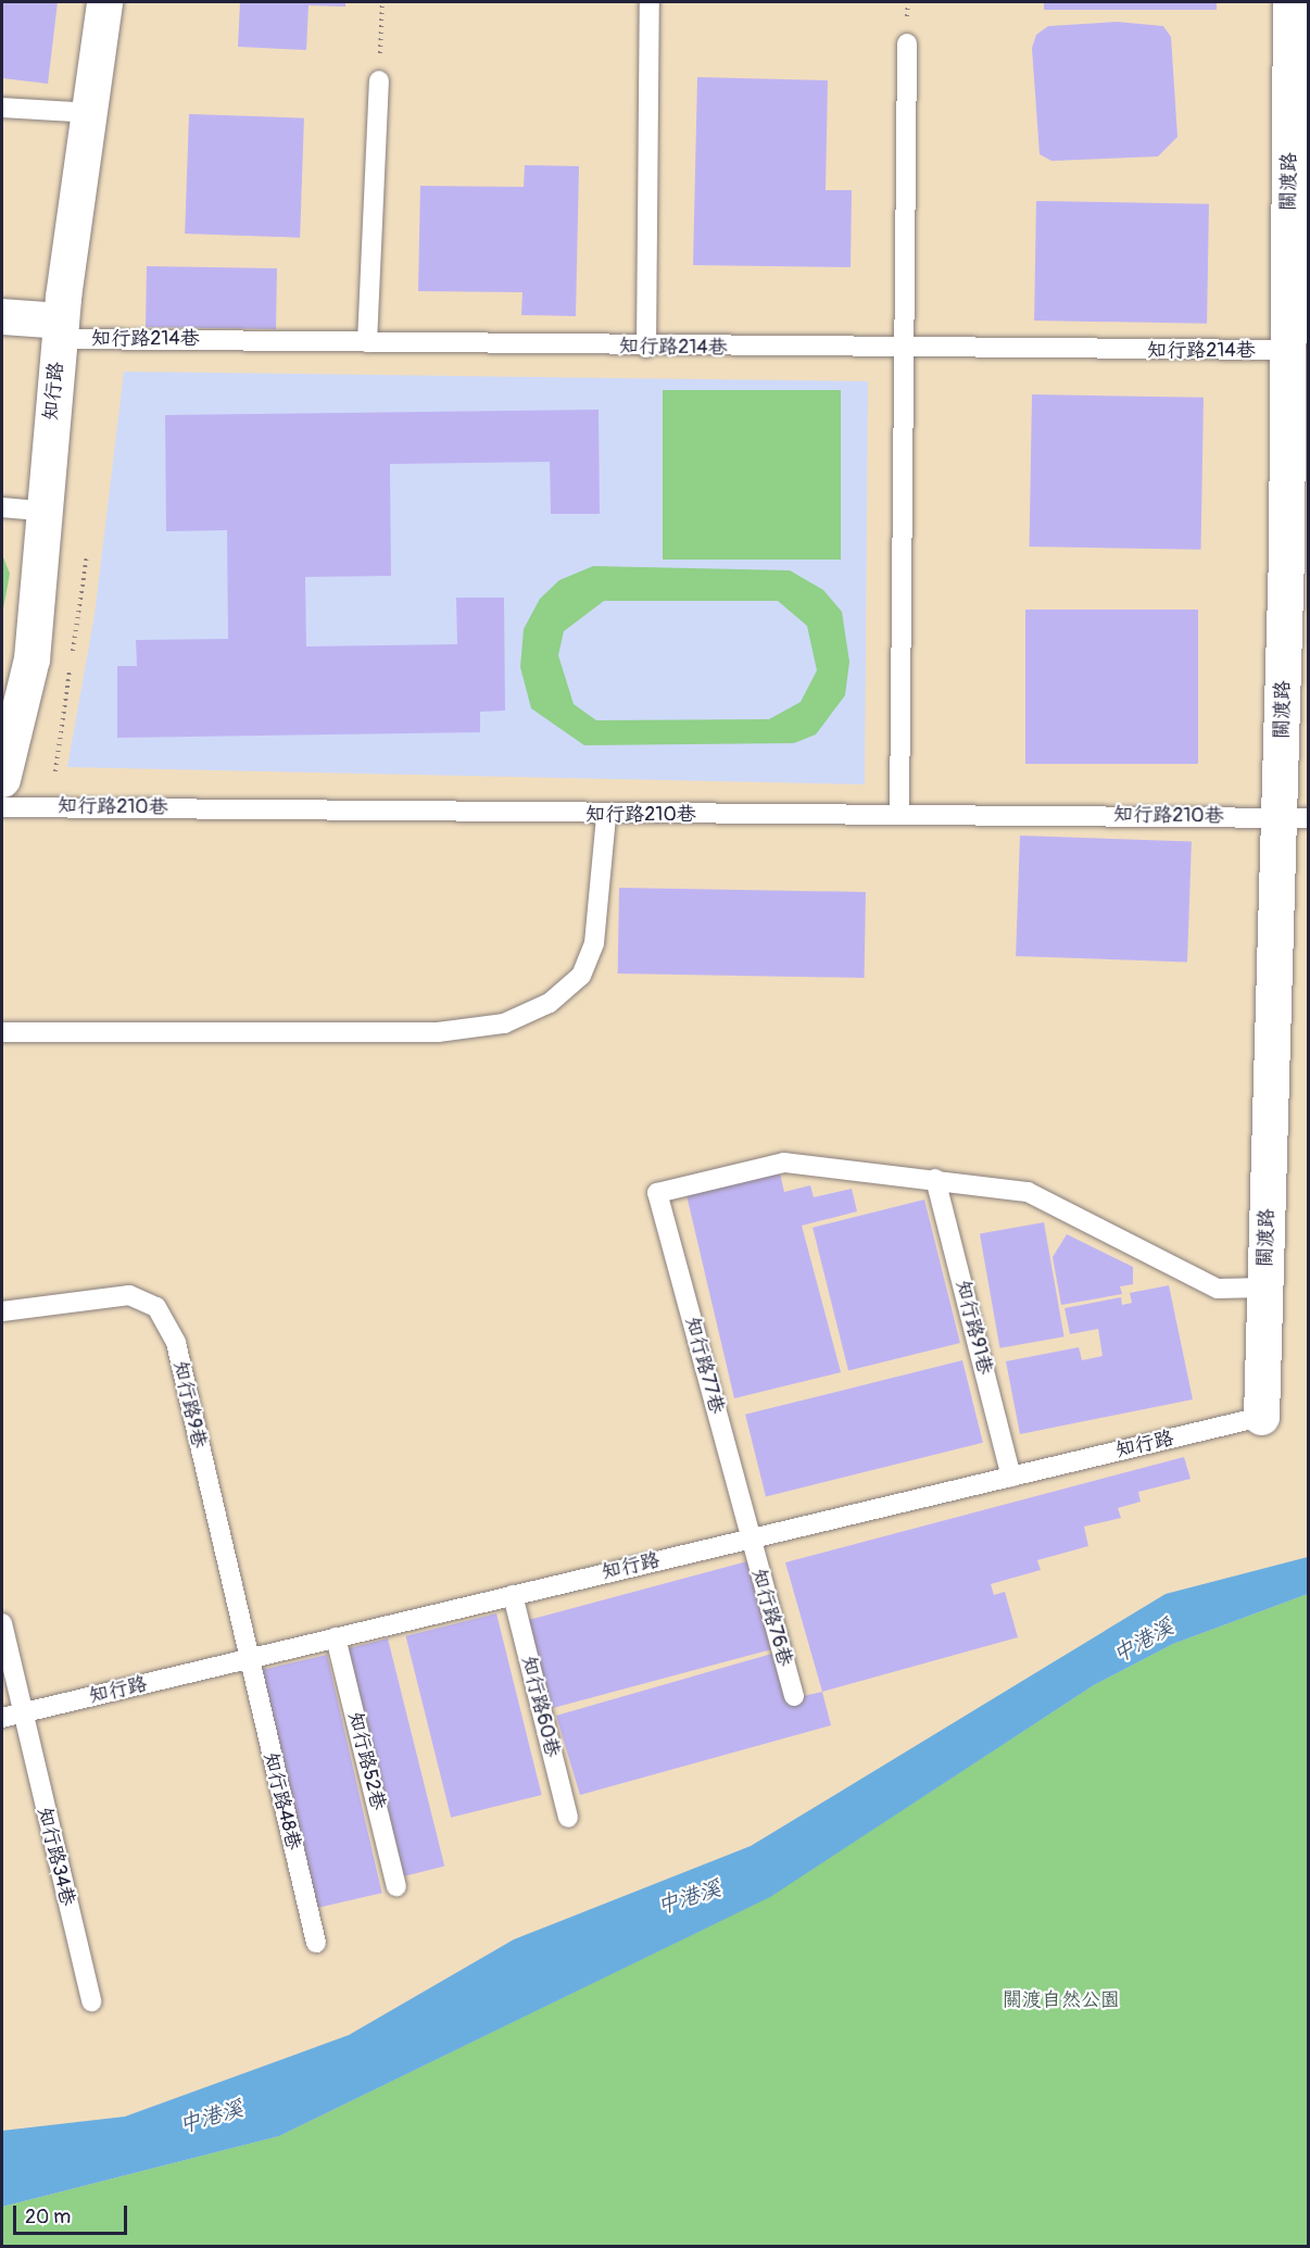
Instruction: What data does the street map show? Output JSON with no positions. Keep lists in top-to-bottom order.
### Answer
{
  "streets": {
    "street": ["關渡路", "知行路"],
    "lane": [
      "知行路214巷",
      "知行路210巷",
      "知行路91巷",
      "知行路77巷",
      "知行路9巷",
      "知行路76巷",
      "知行路60巷",
      "知行路52巷",
      "知行路48巷",
      "知行路34巷"
    ]
  },
  "crossings": [
    ["關渡路", "知行路214巷"],
    ["關渡路", "知行路"],
    ["關渡路", "知行路210巷"],
    ["知行路214巷", "知行路"],
    ["知行路", "知行路91巷"],
    ["知行路", "知行路77巷"],
    ["知行路", "知行路9巷"],
    ["知行路", "知行路76巷"],
    ["知行路", "知行路60巷"],
    ["知行路", "知行路52巷"],
    ["知行路", "知行路48巷"],
    ["知行路", "知行路34巷"],
    ["知行路91巷", "知行路77巷"],
    ["知行路77巷", "知行路76巷"],
    ["知行路9巷", "知行路48巷"]
  ],
  "water": ["中港溪"],
  "parks": ["關渡自然公園"],
  "scale_bar": "20 m"
}
